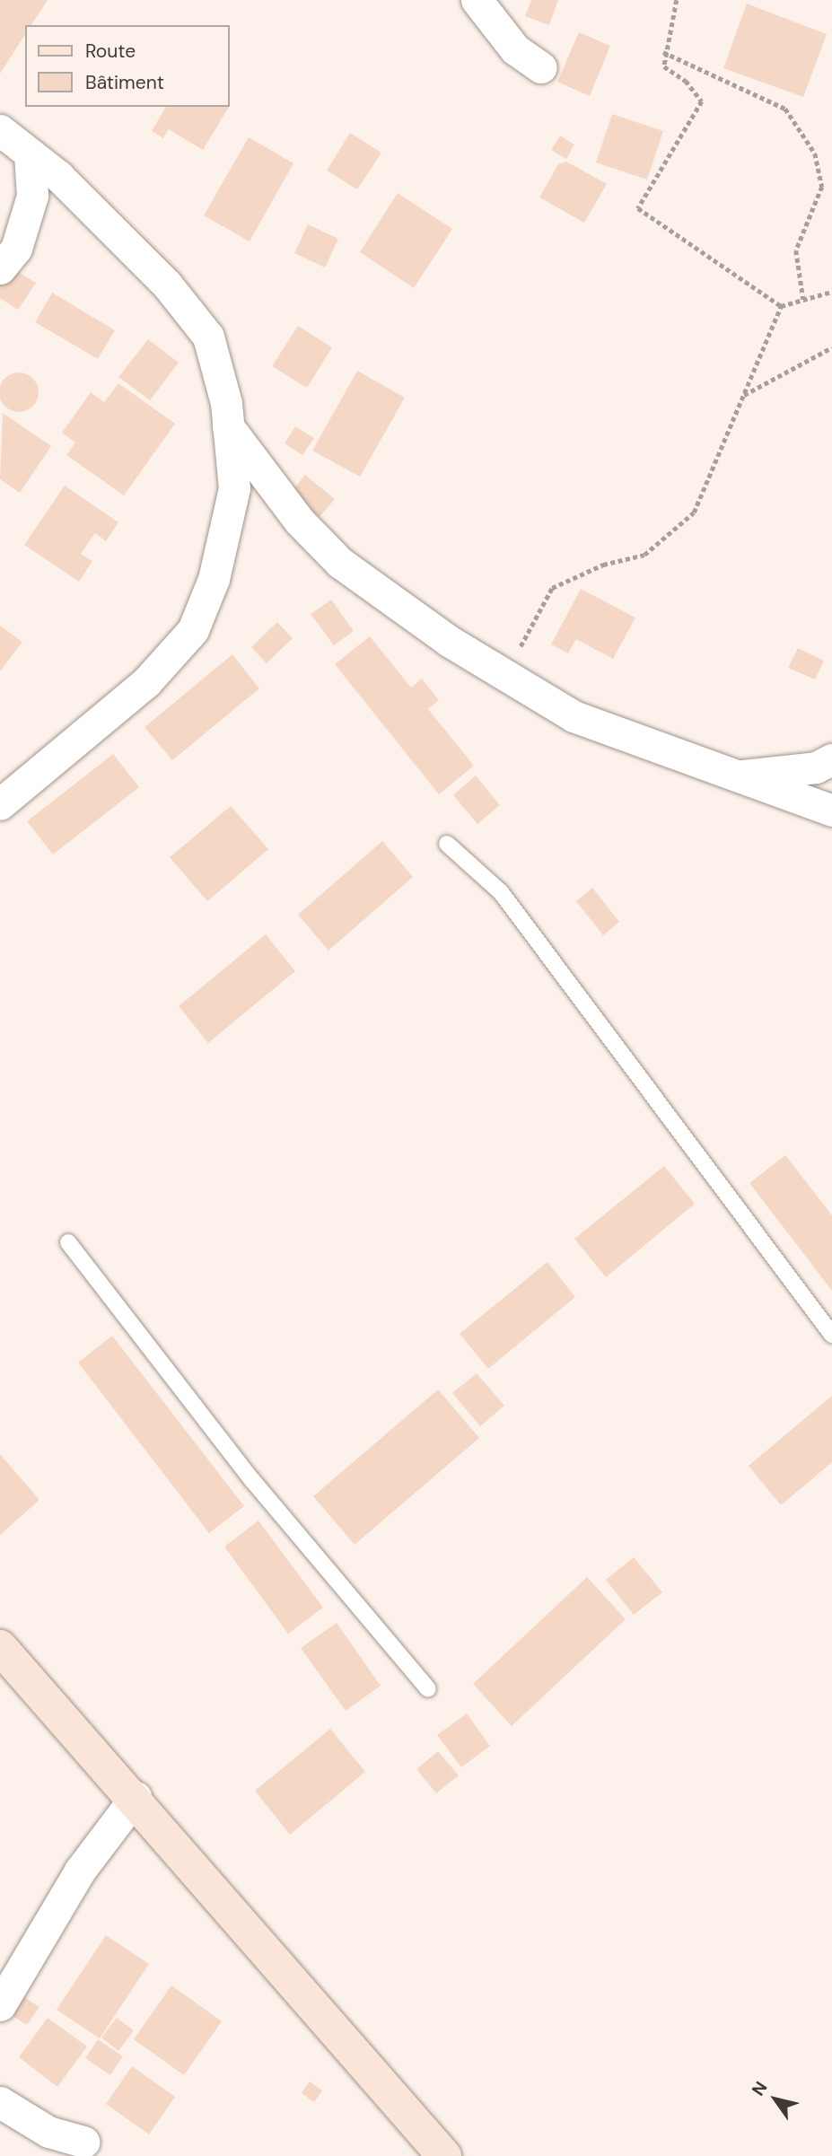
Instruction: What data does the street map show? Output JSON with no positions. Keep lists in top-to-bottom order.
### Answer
{
  "legend": ["Route", "Bâtiment"],
  "north": "top left"
}
